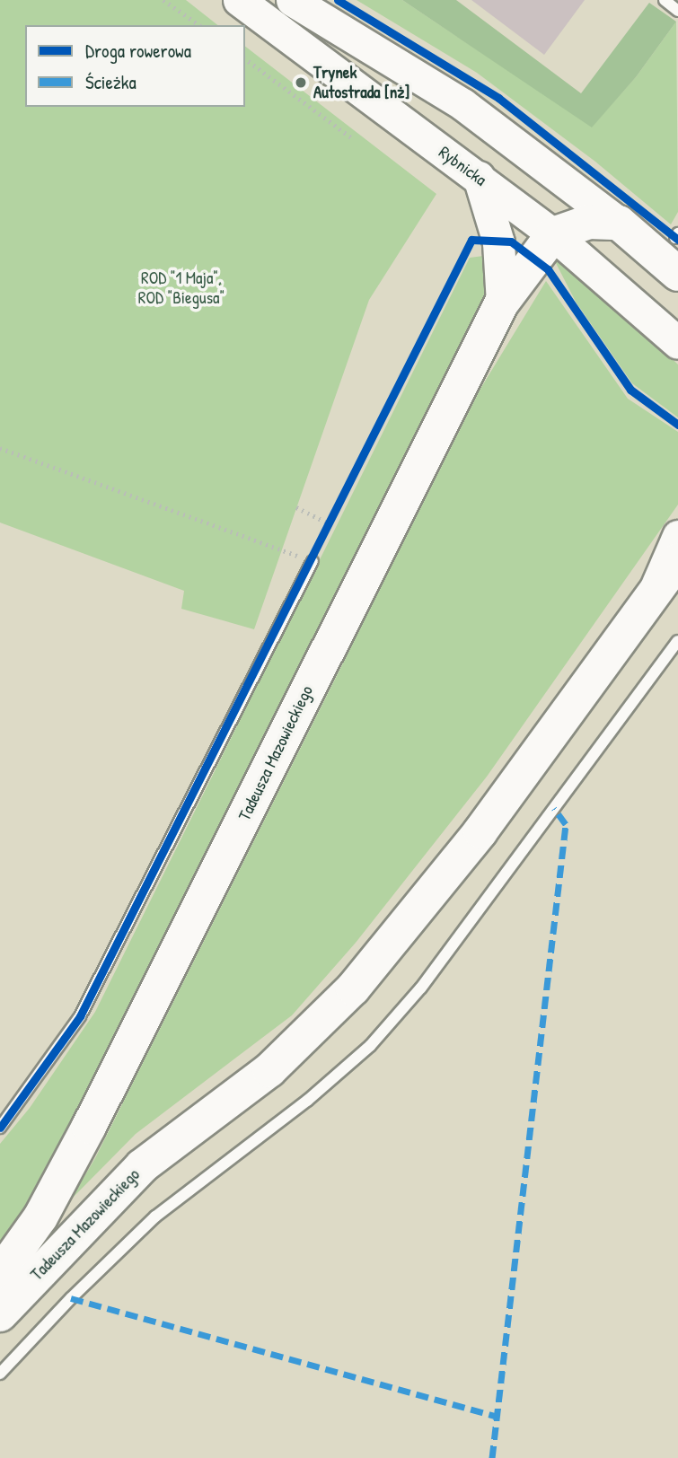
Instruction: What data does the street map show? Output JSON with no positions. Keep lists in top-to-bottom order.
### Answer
{
  "streets": {
    "main road": ["Rybnicka", "Tadeusza Mazowieckiego"]
  },
  "crossings": [
    ["Rybnicka", "Tadeusza Mazowieckiego"]
  ],
  "parks": ["ROD \"1 Maja\", ROD \"Biegusa\""],
  "places": ["Trynek Autostrada [nż]"],
  "legend": ["Droga rowerowa", "Ścieżka"]
}
